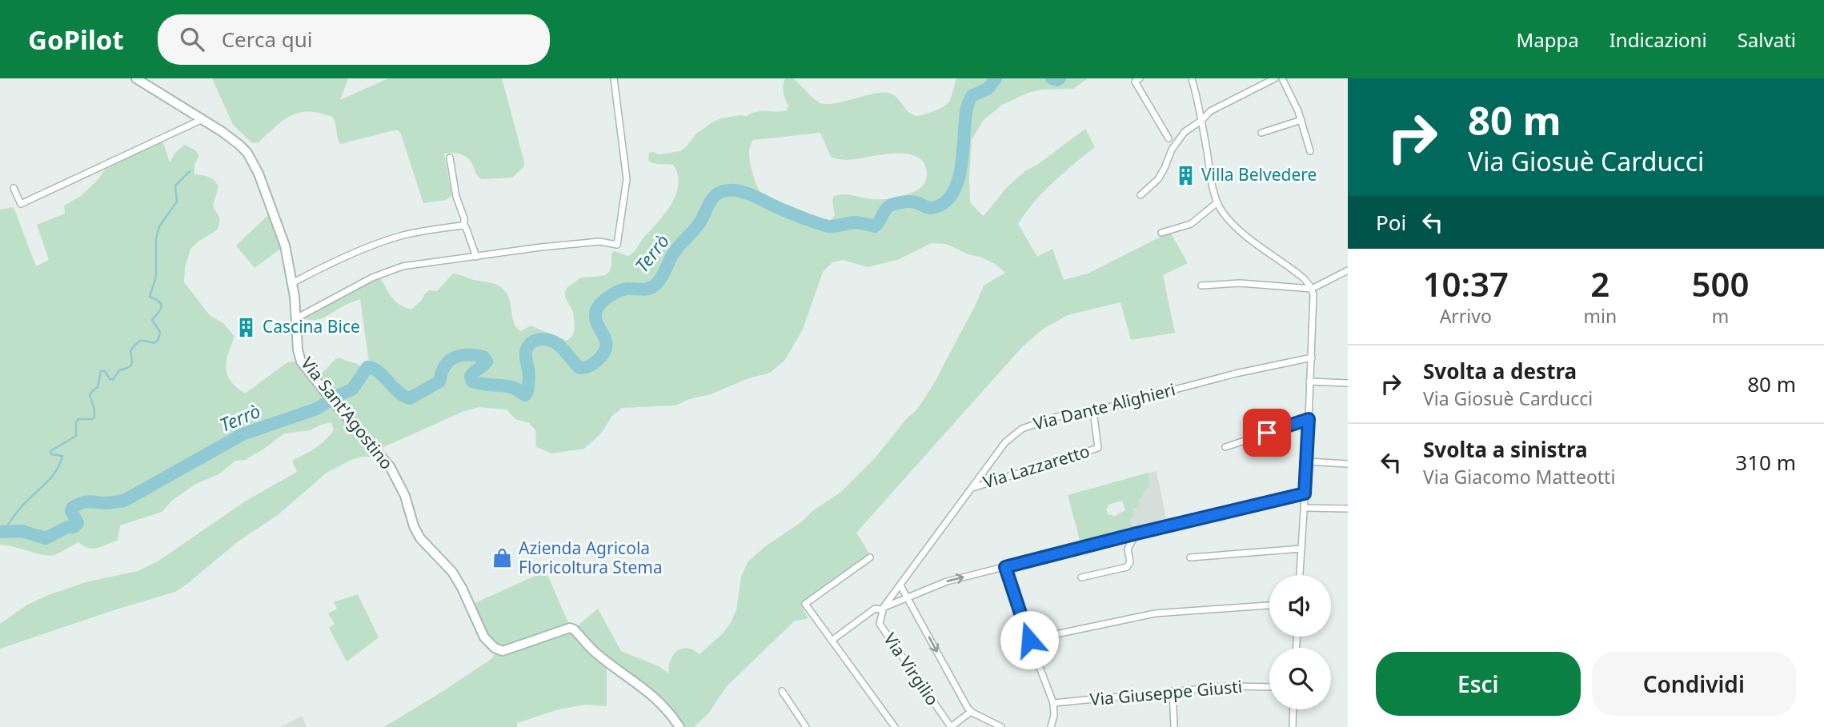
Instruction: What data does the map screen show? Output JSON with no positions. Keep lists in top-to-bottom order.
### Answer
{
  "streets": {
    "street": [
      "Via Dante Alighieri",
      "Via Sant'Agostino",
      "Via Lazzaretto",
      "Via Virgilio",
      "Via Giuseppe Giusti"
    ]
  },
  "crossings": [
    ["Via Dante Alighieri", "Via Lazzaretto"],
    ["Via Dante Alighieri", "Via Virgilio"]
  ],
  "water": ["Terrò"],
  "places": {
    "building": ["Villa Belvedere", "Cascina Bice"],
    "shop": ["Azienda Agricola Floricoltura Stema"]
  },
  "page": {
    "header": "GoPilot",
    "search": "Cerca qui",
    "nav": ["Mappa", "Indicazioni", "Salvati"],
    "turn": ["80 m", "Via Giosuè Carducci"],
    "then": "Poi",
    "eta": [
      "10:37",
      "Arrivo",
      "2",
      "min",
      "500",
      "m"
    ],
    "list": [
      {
        "name": "Svolta a destra",
        "note": "Via Giosuè Carducci",
        "value": "80 m"
      },
      {
        "name": "Svolta a sinistra",
        "note": "Via Giacomo Matteotti",
        "value": "310 m"
      }
    ],
    "buttons": ["Esci", "Condividi"]
  }
}
